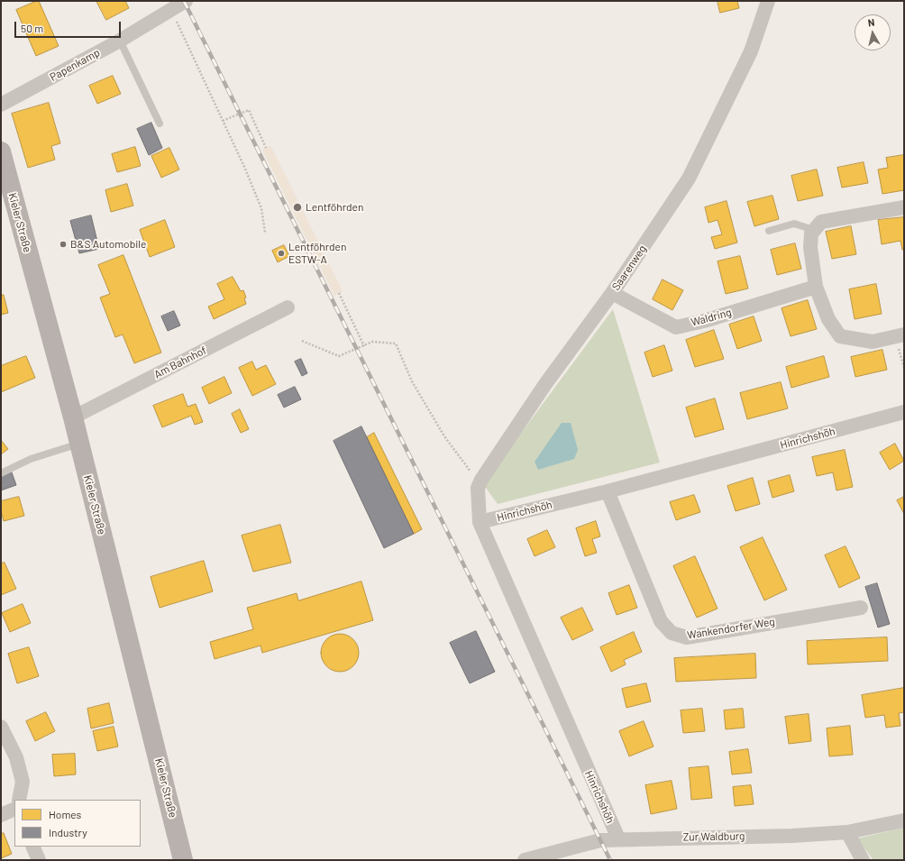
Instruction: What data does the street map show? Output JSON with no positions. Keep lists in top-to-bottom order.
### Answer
{
  "streets": {
    "main road": ["Kieler Straße"],
    "street": [
      "Papenkamp",
      "Saarenweg",
      "Waldring",
      "Am Bahnhof",
      "Hinrichshöh",
      "Wankendorfer Weg",
      "Zur Waldburg"
    ]
  },
  "crossings": [
    ["Kieler Straße", "Am Bahnhof"],
    ["Saarenweg", "Waldring"],
    ["Saarenweg", "Hinrichshöh"],
    ["Hinrichshöh", "Wankendorfer Weg"],
    ["Hinrichshöh", "Zur Waldburg"]
  ],
  "places": ["Lentföhrden", "B&S Automobile", "Lentföhrden ESTW-A"],
  "legend": ["Homes", "Industry"],
  "scale_bar": "50 m",
  "north": "top"
}
